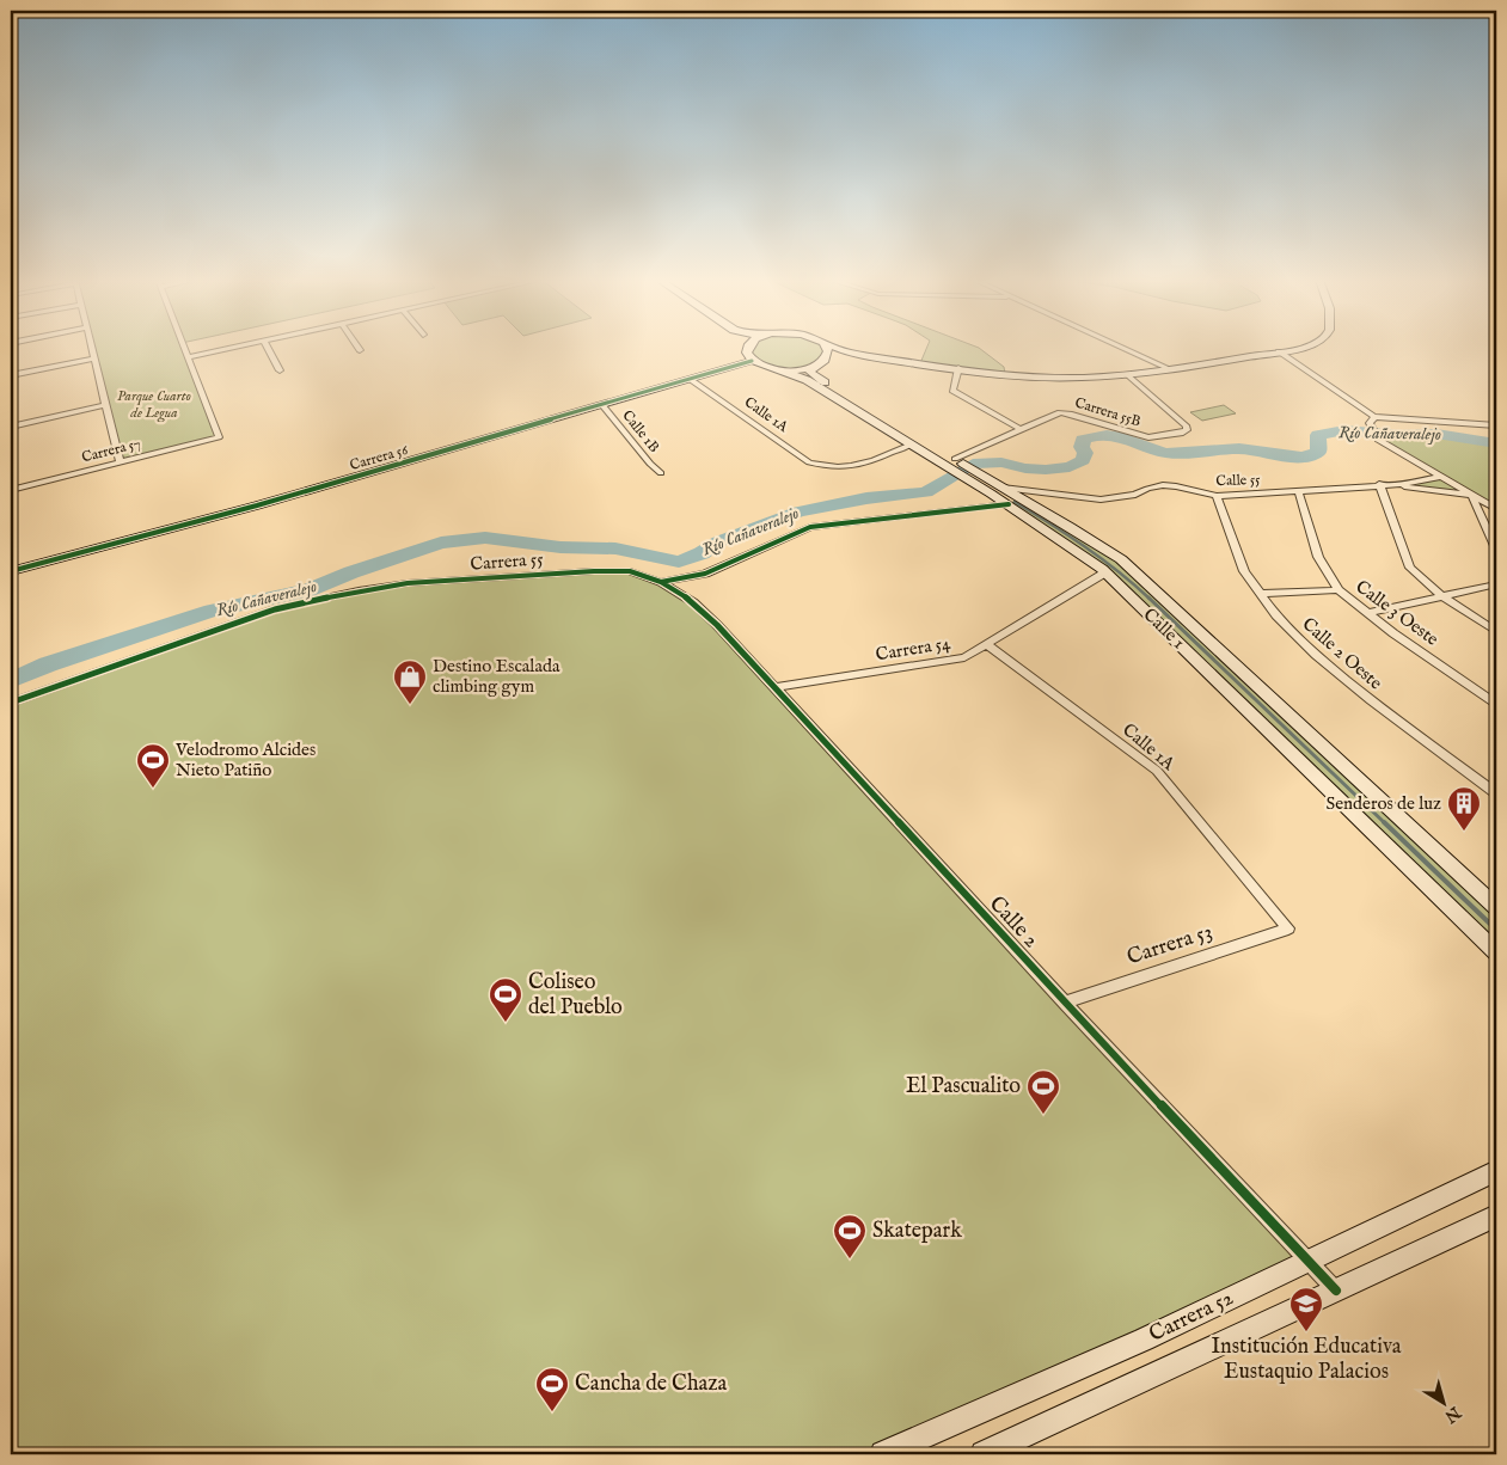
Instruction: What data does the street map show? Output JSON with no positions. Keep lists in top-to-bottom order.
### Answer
{
  "streets": {
    "main road": ["Carrera 56", "Calle 1", "Carrera 52"],
    "street": [
      "Carrera 55B",
      "Calle 1A",
      "Calle 1B",
      "Carrera 57",
      "Calle 55",
      "Carrera 55",
      "Calle 3 Oeste",
      "Carrera 54",
      "Calle 2 Oeste",
      "Calle 2",
      "Carrera 53"
    ]
  },
  "crossings": [
    ["Carrera 55B", "Calle 1"],
    ["Calle 1A", "Carrera 56"],
    ["Calle 1A", "Calle 1"],
    ["Calle 1A", "Carrera 54"],
    ["Calle 1A", "Carrera 53"],
    ["Calle 1B", "Carrera 56"],
    ["Carrera 56", "Calle 1"],
    ["Calle 55", "Calle 3 Oeste"],
    ["Calle 55", "Calle 1"],
    ["Calle 55", "Calle 2 Oeste"],
    ["Carrera 55", "Calle 2"],
    ["Calle 1", "Carrera 54"],
    ["Carrera 54", "Calle 2"],
    ["Calle 2", "Carrera 53"],
    ["Calle 2", "Carrera 52"]
  ],
  "water": ["Río Cañaveralejo"],
  "parks": ["Parque Cuarto de Legua"],
  "places": {
    "shop": ["Destino Escalada climbing gym"],
    "sports": [
      "Velodromo Alcides Nieto Patiño",
      "Coliseo del Pueblo",
      "El Pascualito",
      "Skatepark",
      "Cancha de Chaza"
    ],
    "building": ["Senderos de luz"],
    "school or university": ["Institución Educativa Eustaquio Palacios"]
  },
  "north": "bottom right"
}
